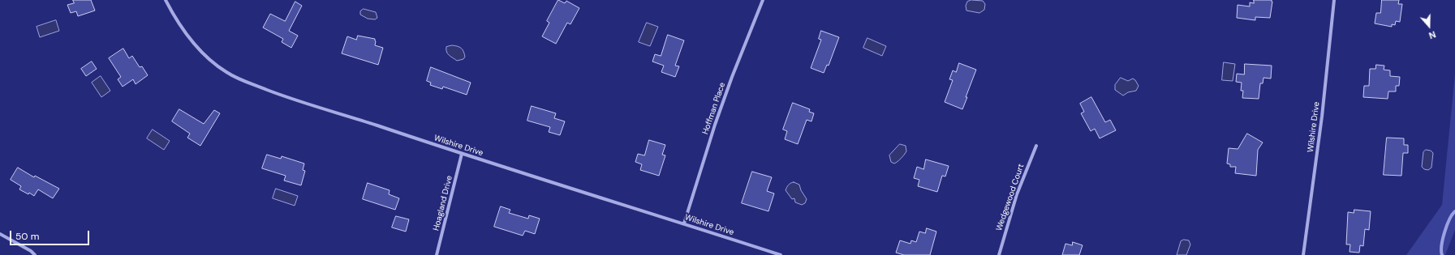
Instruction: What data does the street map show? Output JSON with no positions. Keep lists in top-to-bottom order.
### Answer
{
  "streets": {
    "street": [
      "Hoffman Place",
      "Wilshire Drive",
      "Wedgewood Court",
      "Hoagland Drive"
    ]
  },
  "crossings": [
    ["Hoffman Place", "Wilshire Drive"],
    ["Wilshire Drive", "Hoagland Drive"]
  ],
  "scale_bar": "50 m",
  "north": "bottom"
}
